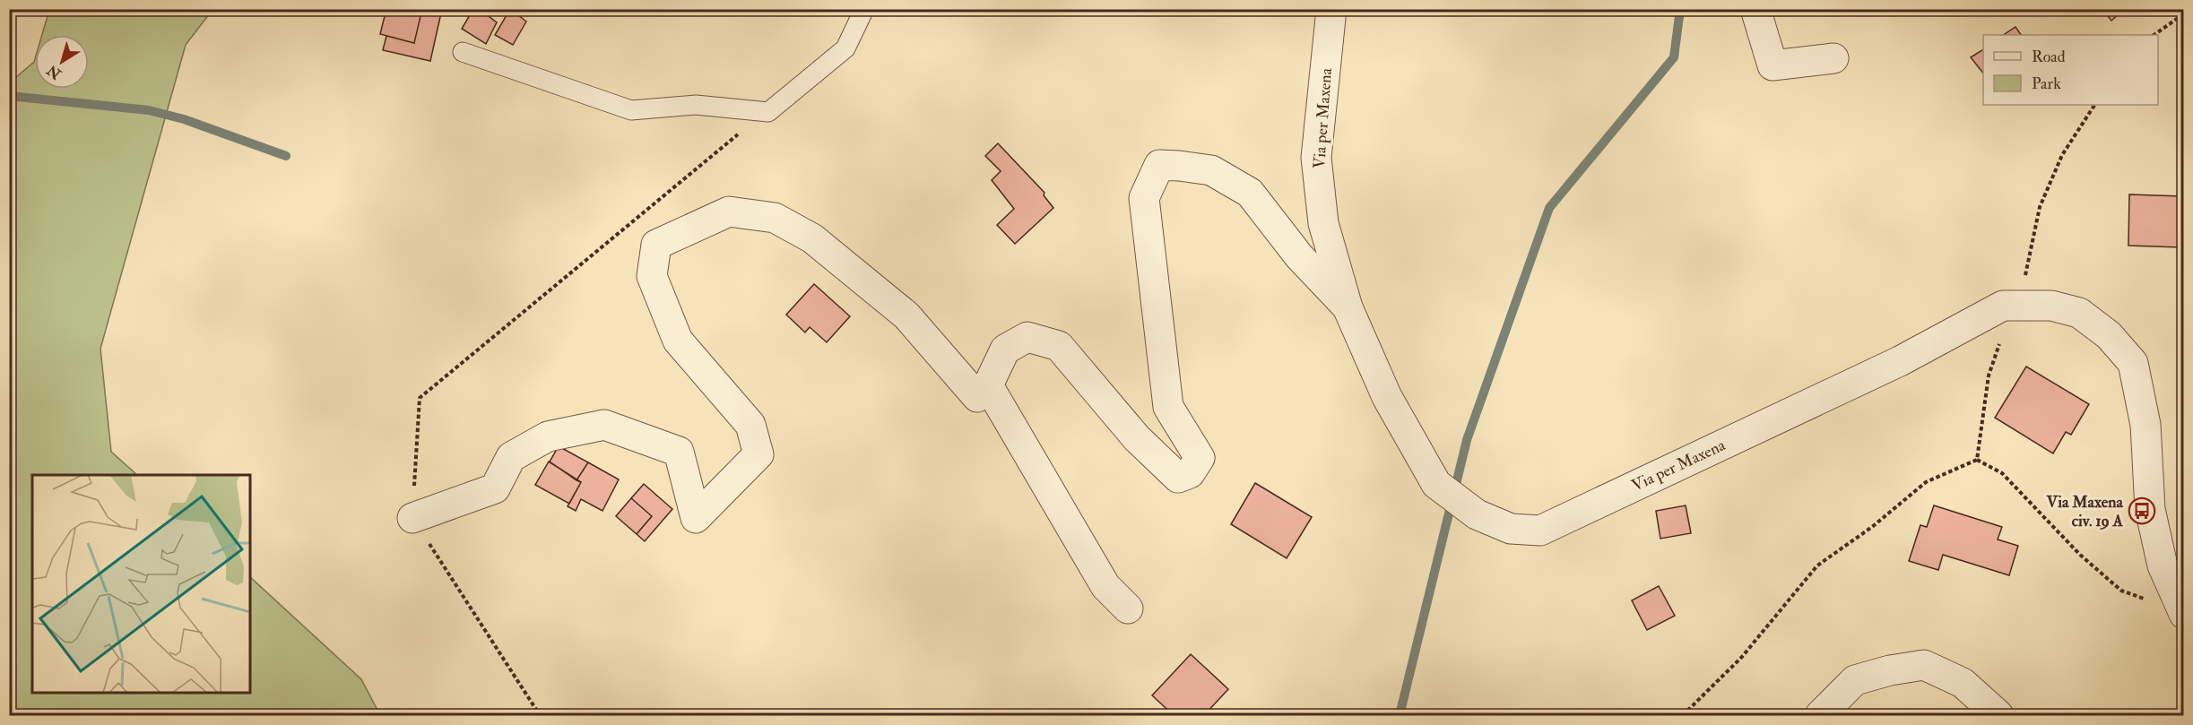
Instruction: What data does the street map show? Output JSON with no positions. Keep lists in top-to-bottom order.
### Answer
{
  "streets": {
    "street": ["Via per Maxena"]
  },
  "places": {
    "bus stop": ["Via Maxena civ. 19 A"]
  },
  "legend": ["Road", "Park"],
  "north": "bottom left"
}
